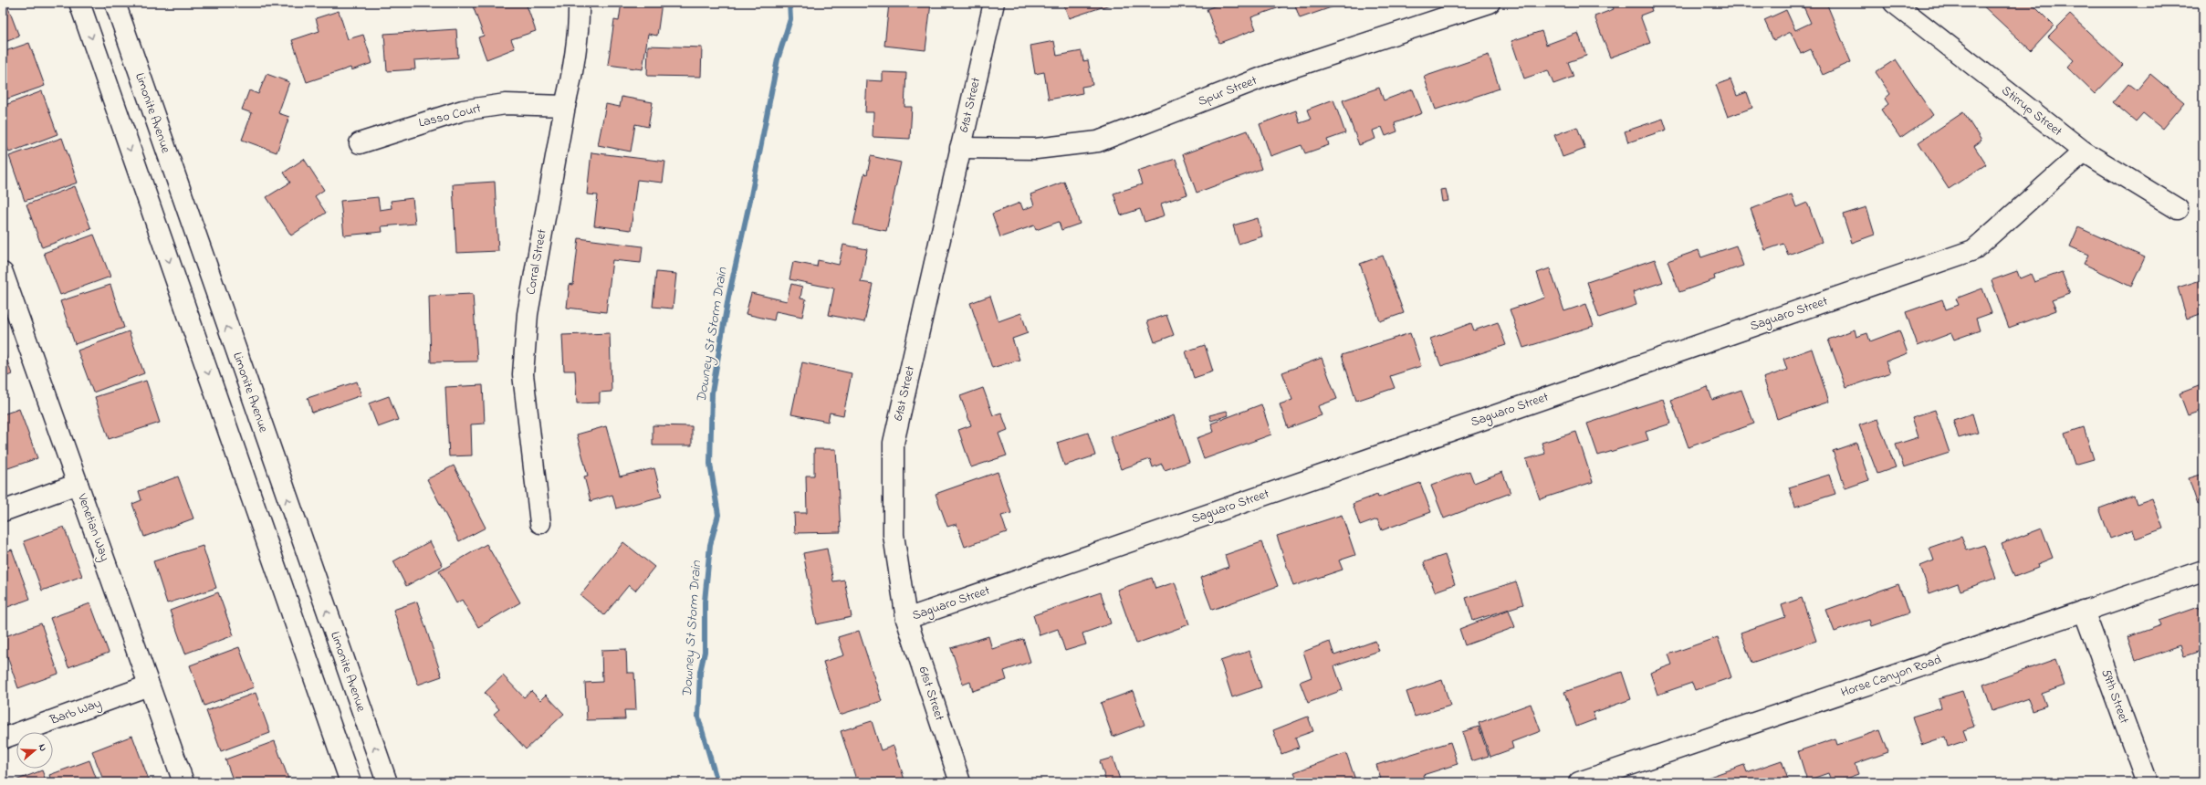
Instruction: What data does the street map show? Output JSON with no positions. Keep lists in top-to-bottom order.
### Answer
{
  "streets": {
    "street": [
      "Spur Street",
      "61st Street",
      "Stirrup Street",
      "Limonite Avenue",
      "Lasso Court",
      "Corral Street",
      "Saguaro Street",
      "Venetian Way",
      "Horse Canyon Road",
      "59th Street",
      "Barb Way"
    ]
  },
  "crossings": [
    ["Spur Street", "61st Street"],
    ["61st Street", "Saguaro Street"],
    ["Stirrup Street", "Saguaro Street"],
    ["Lasso Court", "Corral Street"],
    ["Venetian Way", "Barb Way"],
    ["Horse Canyon Road", "59th Street"]
  ],
  "water": ["Downey St Storm Drain"],
  "north": "right"
}
